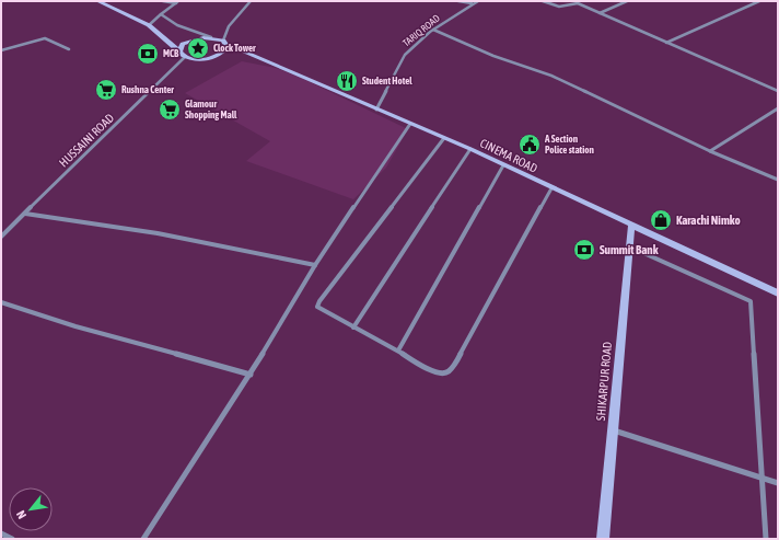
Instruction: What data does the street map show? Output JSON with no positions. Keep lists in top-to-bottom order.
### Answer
{
  "streets": {
    "street": [
      "TARIQ ROAD",
      "HUSSAINI ROAD",
      "CINEMA ROAD",
      "SHIKARPUR ROAD"
    ]
  },
  "crossings": [
    ["TARIQ ROAD", "CINEMA ROAD"],
    ["CINEMA ROAD", "SHIKARPUR ROAD"]
  ],
  "places": {
    "place": ["Clock Tower"],
    "bank": ["MCB", "Summit Bank"],
    "restaurant": ["Student Hotel"],
    "supermarket": ["Rushna Center", "Glamour Shopping Mall"],
    "public building": ["A Section Police station"],
    "shop": ["Karachi Nimko"]
  },
  "north": "bottom left"
}
